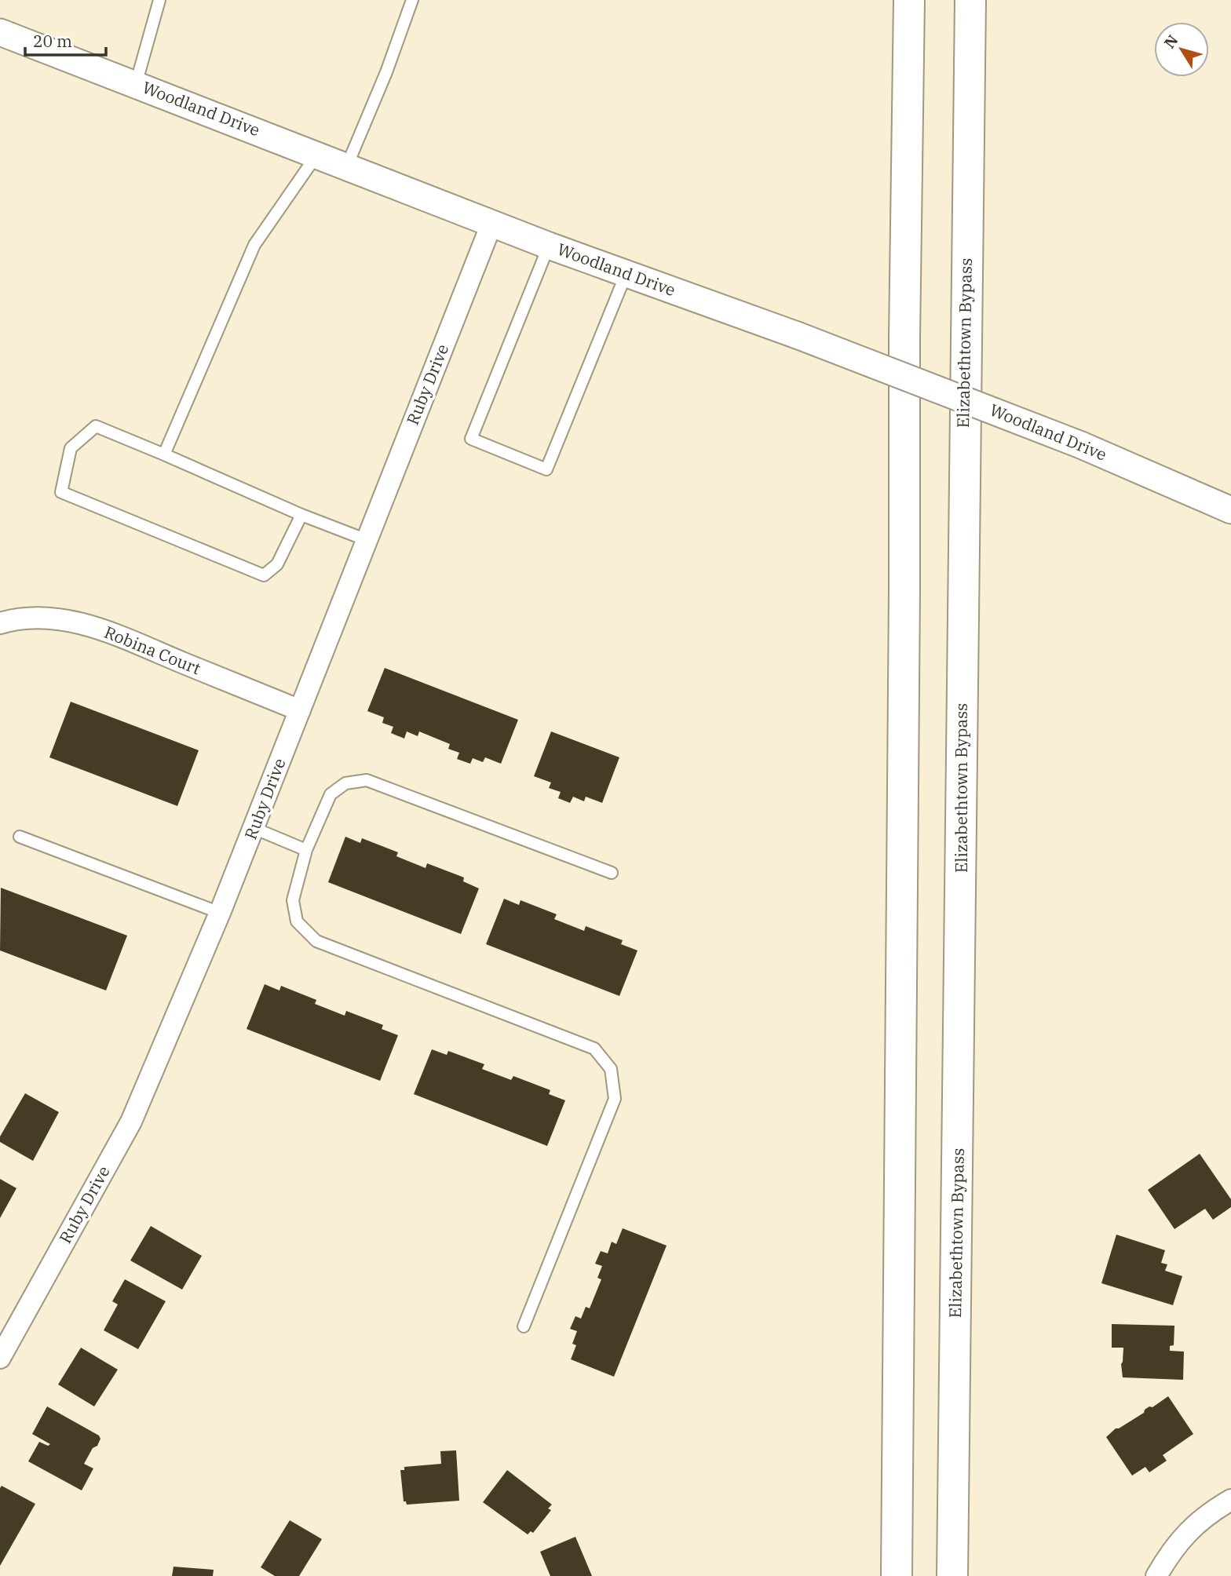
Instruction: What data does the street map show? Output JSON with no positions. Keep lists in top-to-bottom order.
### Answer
{
  "streets": {
    "highway": ["Elizabethtown Bypass"],
    "street": ["Woodland Drive", "Ruby Drive", "Robina Court"]
  },
  "crossings": [
    ["Woodland Drive", "Ruby Drive"],
    ["Ruby Drive", "Robina Court"]
  ],
  "scale_bar": "20 m",
  "north": "top left"
}
